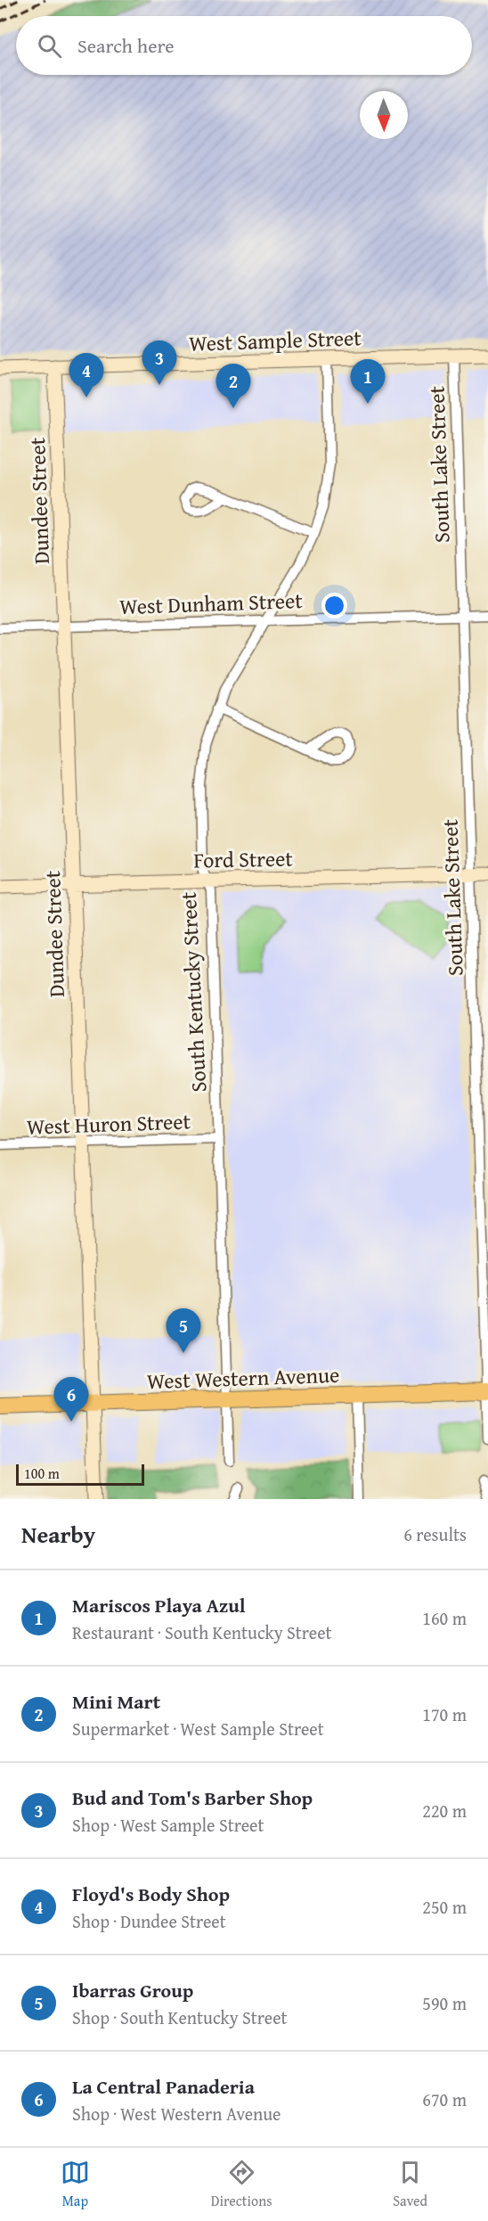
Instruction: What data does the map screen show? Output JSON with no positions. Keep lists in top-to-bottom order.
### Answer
{
  "streets": {
    "main road": ["West Western Avenue"],
    "street": [
      "West Sample Street",
      "South Lake Street",
      "Dundee Street",
      "West Dunham Street",
      "Ford Street",
      "South Kentucky Street",
      "West Huron Street"
    ]
  },
  "crossings": [
    ["West Sample Street", "South Lake Street"],
    ["West Sample Street", "Dundee Street"],
    ["West Sample Street", "South Kentucky Street"],
    ["South Lake Street", "West Dunham Street"],
    ["South Lake Street", "Ford Street"],
    ["South Lake Street", "West Western Avenue"],
    ["Dundee Street", "West Dunham Street"],
    ["Dundee Street", "Ford Street"],
    ["Dundee Street", "West Huron Street"],
    ["Dundee Street", "West Western Avenue"],
    ["West Dunham Street", "South Kentucky Street"],
    ["Ford Street", "South Kentucky Street"],
    ["South Kentucky Street", "West Huron Street"],
    ["South Kentucky Street", "West Western Avenue"]
  ],
  "scale_bar": "100 m",
  "north": "bottom",
  "page": {
    "search": "Search here",
    "pins": [
      "3",
      "4",
      "1",
      "2",
      "5",
      "6"
    ],
    "scale": "100 m",
    "heading": ["Nearby", "6 results"],
    "list": [
      {
        "mark": "1",
        "name": "Mariscos Playa Azul",
        "note": "Restaurant · South Kentucky Street",
        "value": "160 m"
      },
      {
        "mark": "2",
        "name": "Mini Mart",
        "note": "Supermarket · West Sample Street",
        "value": "170 m"
      },
      {
        "mark": "3",
        "name": "Bud and Tom's Barber Shop",
        "note": "Shop · West Sample Street",
        "value": "220 m"
      },
      {
        "mark": "4",
        "name": "Floyd's Body Shop",
        "note": "Shop · Dundee Street",
        "value": "250 m"
      },
      {
        "mark": "5",
        "name": "Ibarras Group",
        "note": "Shop · South Kentucky Street",
        "value": "590 m"
      },
      {
        "mark": "6",
        "name": "La Central Panaderia",
        "note": "Shop · West Western Avenue",
        "value": "670 m"
      }
    ],
    "nav": ["Map", "Directions", "Saved"]
  }
}
